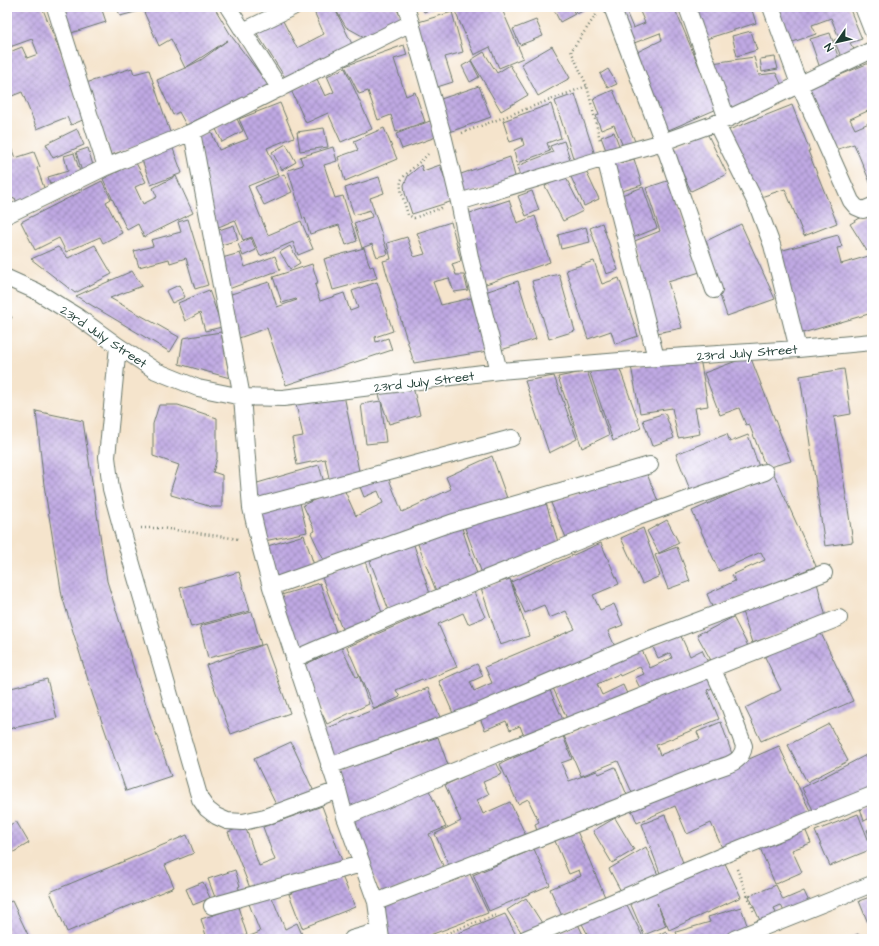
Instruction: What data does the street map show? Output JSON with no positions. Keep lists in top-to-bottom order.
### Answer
{
  "streets": {
    "street": ["23rd July Street"]
  },
  "north": "bottom left"
}
